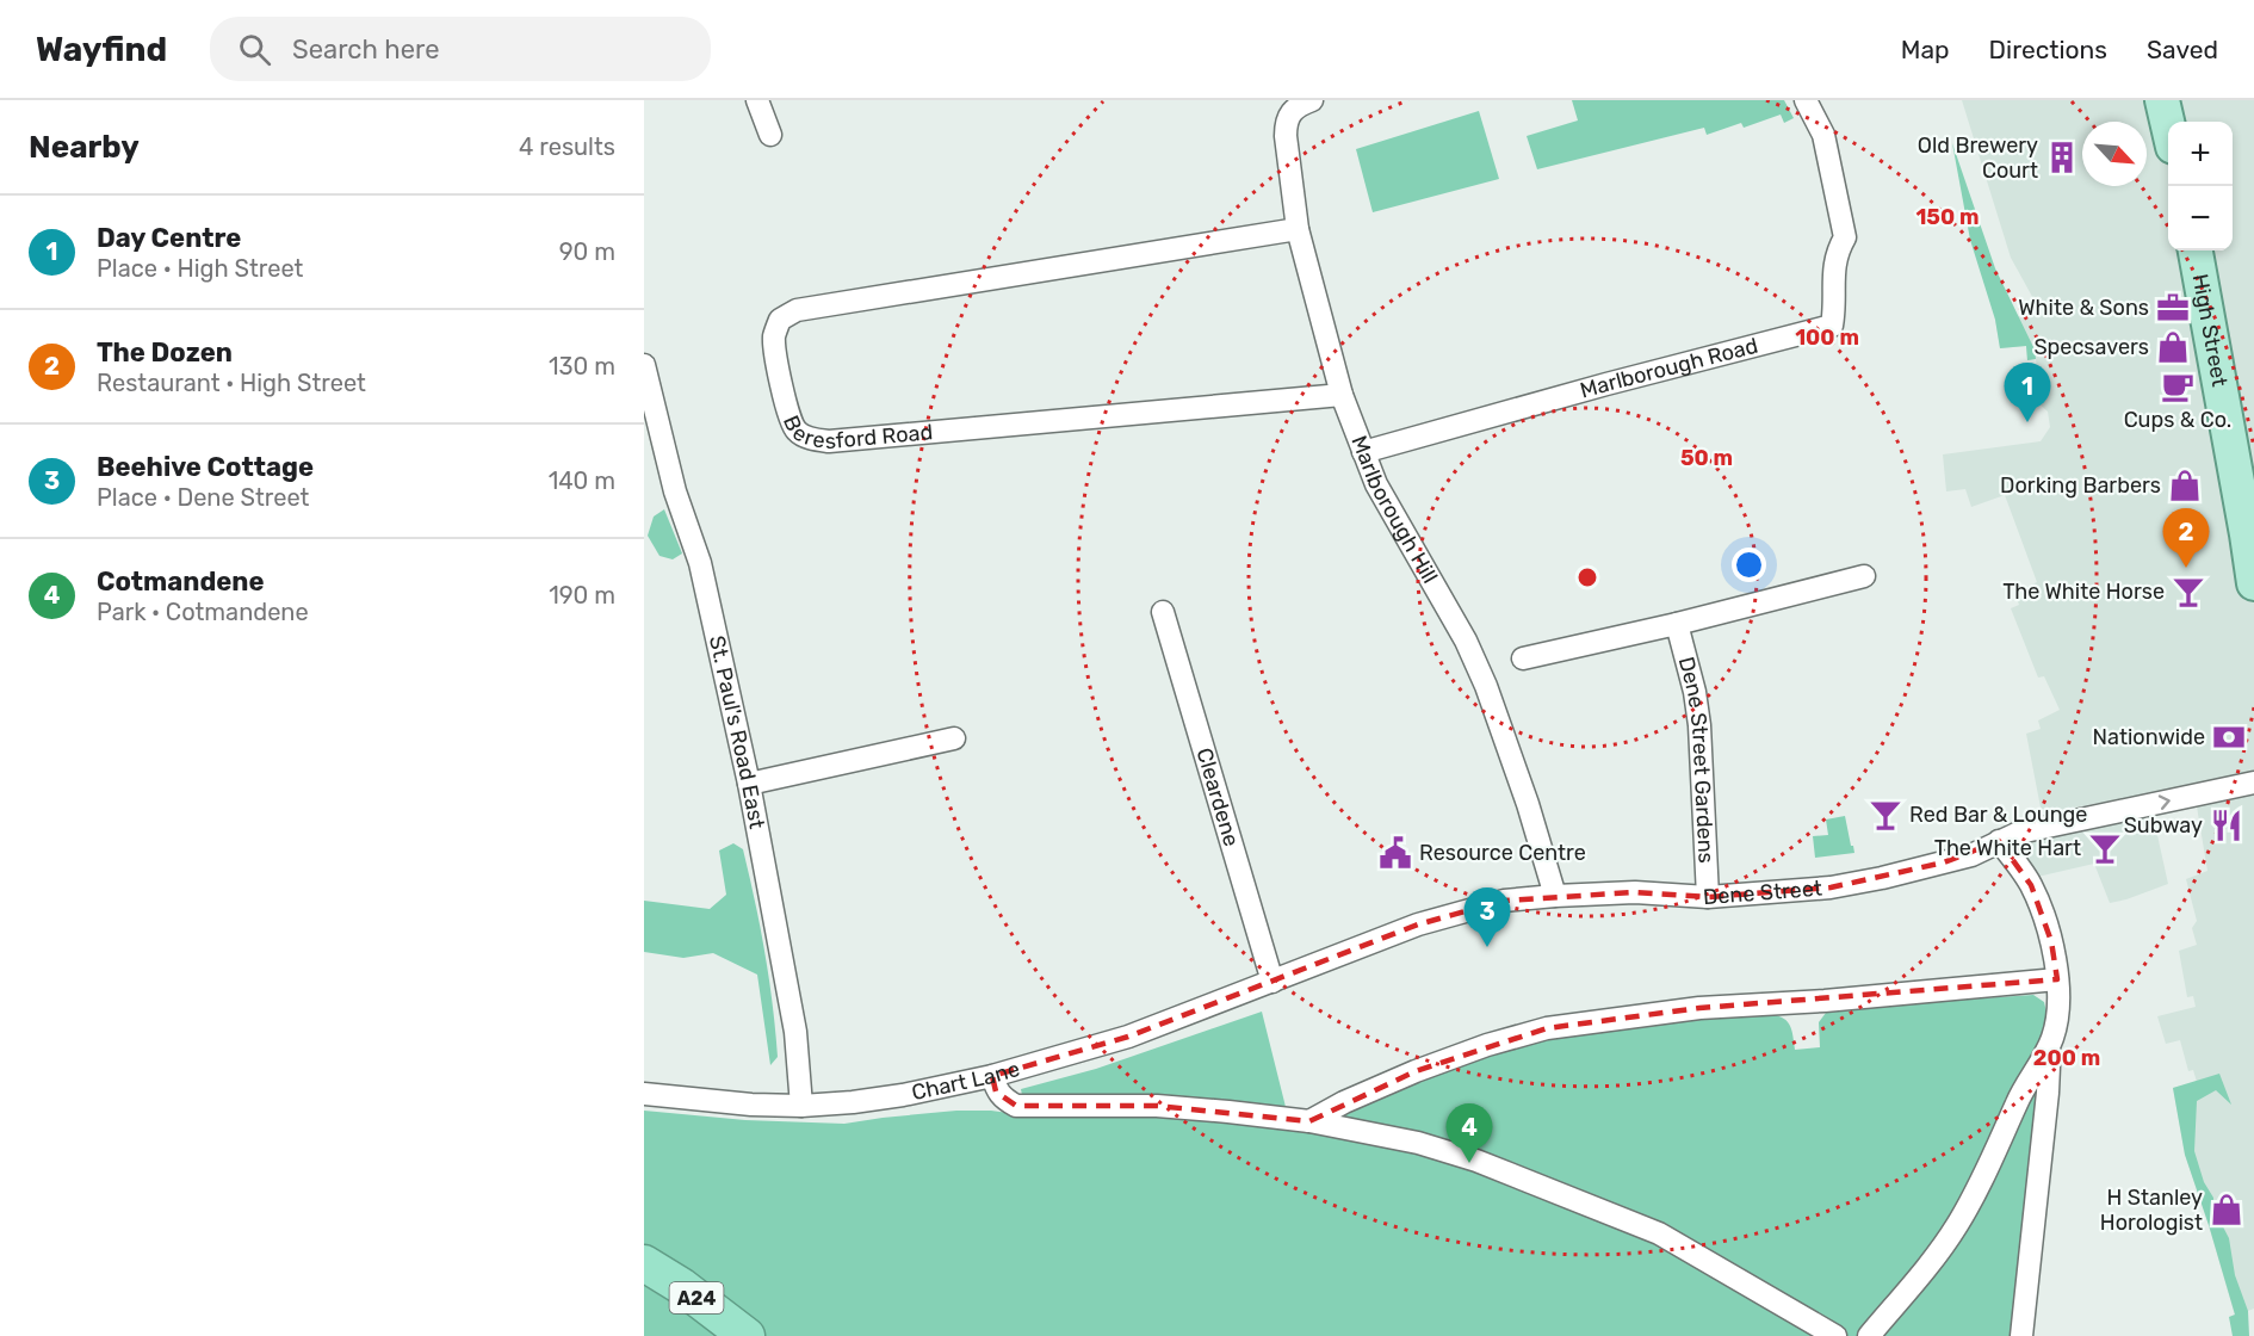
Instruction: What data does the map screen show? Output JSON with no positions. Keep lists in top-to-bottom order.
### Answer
{
  "streets": {
    "highway": ["A24"],
    "main road": ["High Street"],
    "street": [
      "Marlborough Road",
      "Beresford Road",
      "Marlborough Hill",
      "St. Paul's Road East",
      "Dene Street Gardens",
      "Cleardene",
      "Dene Street",
      "Chart Lane"
    ]
  },
  "crossings": [
    ["Marlborough Road", "Marlborough Hill"],
    ["Beresford Road", "Marlborough Hill"],
    ["Marlborough Hill", "Dene Street"],
    ["St. Paul's Road East", "Chart Lane"],
    ["Dene Street Gardens", "Dene Street"],
    ["Cleardene", "Dene Street"],
    ["Cleardene", "Chart Lane"],
    ["Dene Street", "Chart Lane"]
  ],
  "places": {
    "building": ["Old Brewery Court"],
    "office": ["White & Sons"],
    "shop": ["Specsavers", "Dorking Barbers", "H Stanley Horologist"],
    "cafe": ["Cups & Co."],
    "bar": ["The White Horse", "Red Bar & Lounge", "The White Hart"],
    "bank": ["Nationwide"],
    "restaurant": ["Subway"],
    "public building": ["Resource Centre"]
  },
  "north": "bottom right",
  "page": {
    "header": "Wayfind",
    "search": "Search here",
    "nav": ["Map", "Directions", "Saved"],
    "heading": ["Nearby", "4 results"],
    "map_buttons": ["+", "−"],
    "list": [
      {
        "mark": "1",
        "name": "Day Centre",
        "note": "Place · High Street",
        "value": "90 m"
      },
      {
        "mark": "2",
        "name": "The Dozen",
        "note": "Restaurant · High Street",
        "value": "130 m"
      },
      {
        "mark": "3",
        "name": "Beehive Cottage",
        "note": "Place · Dene Street",
        "value": "140 m"
      },
      {
        "mark": "4",
        "name": "Cotmandene",
        "note": "Park · Cotmandene",
        "value": "190 m"
      }
    ],
    "pins": [
      "1",
      "2",
      "3",
      "4"
    ]
  },
  "rings": [
    "150 m",
    "100 m",
    "50 m",
    "200 m"
  ]
}
